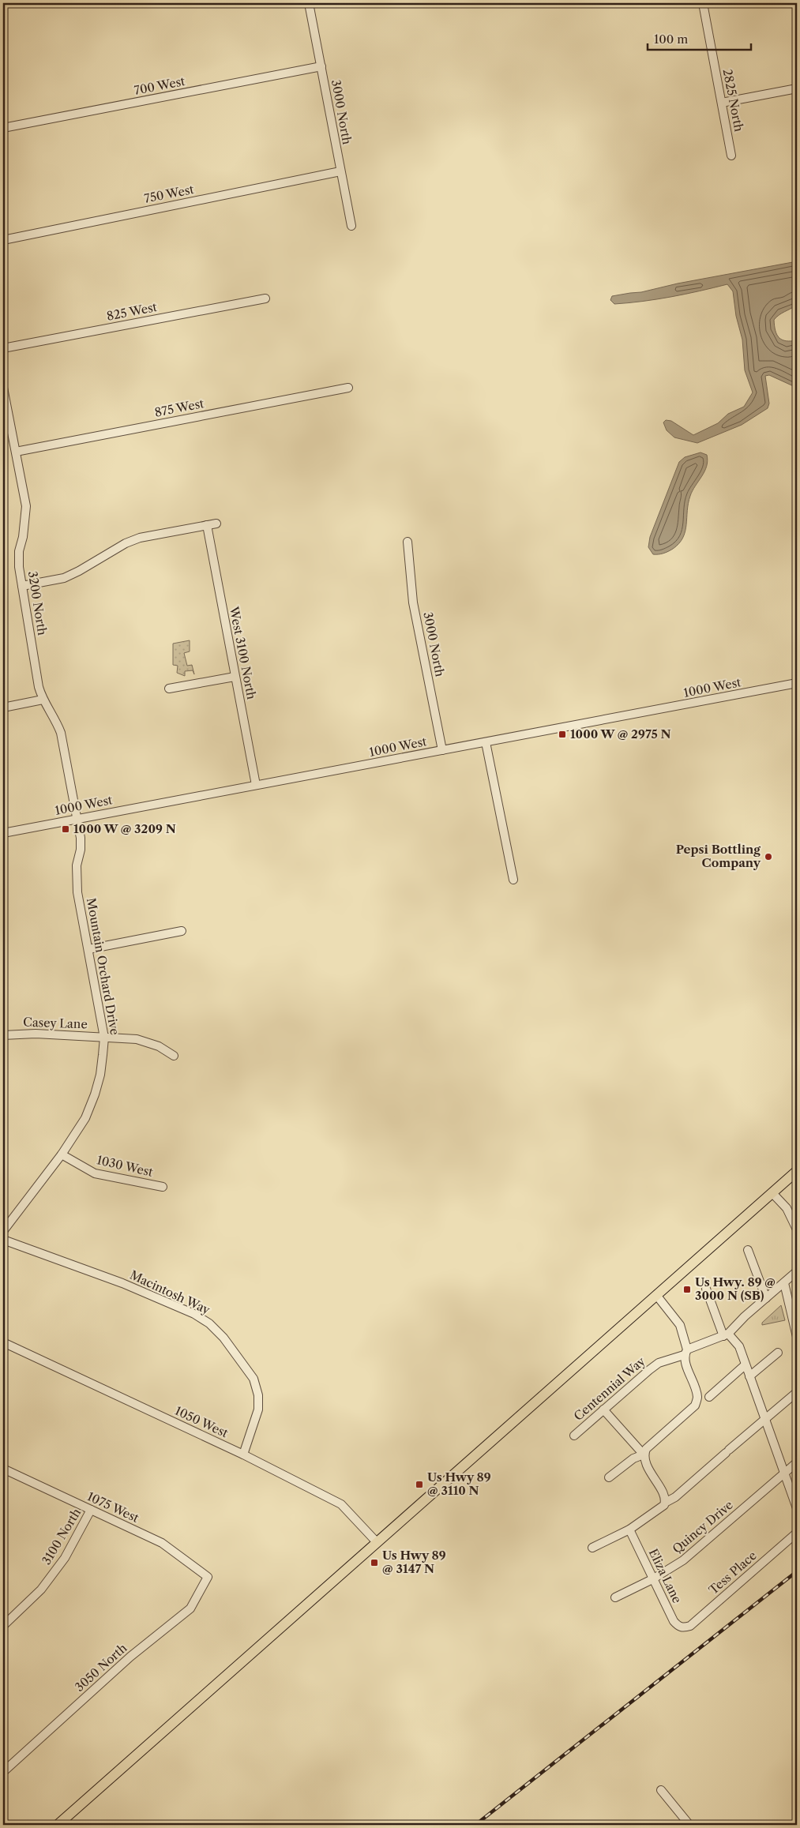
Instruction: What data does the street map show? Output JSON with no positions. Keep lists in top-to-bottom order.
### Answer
{
  "streets": {
    "street": [
      "700 West",
      "2825 North",
      "3000 North",
      "750 West",
      "825 West",
      "875 West",
      "3200 North",
      "West 3100 North",
      "1000 West",
      "Mountain Orchard Drive",
      "Casey Lane",
      "1030 West",
      "Macintosh Way",
      "Centennial Way",
      "1050 West",
      "1075 West",
      "Quincy Drive",
      "3100 North",
      "Tess Place",
      "Eliza Lane",
      "3050 North"
    ]
  },
  "crossings": [
    ["700 West", "3000 North"],
    ["3000 North", "750 West"],
    ["3000 North", "1000 West"],
    ["875 West", "3200 North"],
    ["3200 North", "1000 West"],
    ["3200 North", "Mountain Orchard Drive"],
    ["West 3100 North", "1000 West"],
    ["1000 West", "Mountain Orchard Drive"],
    ["Mountain Orchard Drive", "Casey Lane"],
    ["Mountain Orchard Drive", "1030 West"],
    ["Macintosh Way", "1050 West"],
    ["1075 West", "3100 North"],
    ["1075 West", "3050 North"],
    ["Quincy Drive", "Eliza Lane"],
    ["Tess Place", "Eliza Lane"]
  ],
  "places": {
    "transit": [
      "1000 W @ 2975 N",
      "1000 W @ 3209 N",
      "Us Hwy. 89 @ 3000 N (SB)",
      "Us Hwy 89 @ 3110 N",
      "Us Hwy 89 @ 3147 N"
    ],
    "other": ["Pepsi Bottling Company"]
  },
  "scale_bar": "100 m"
}
